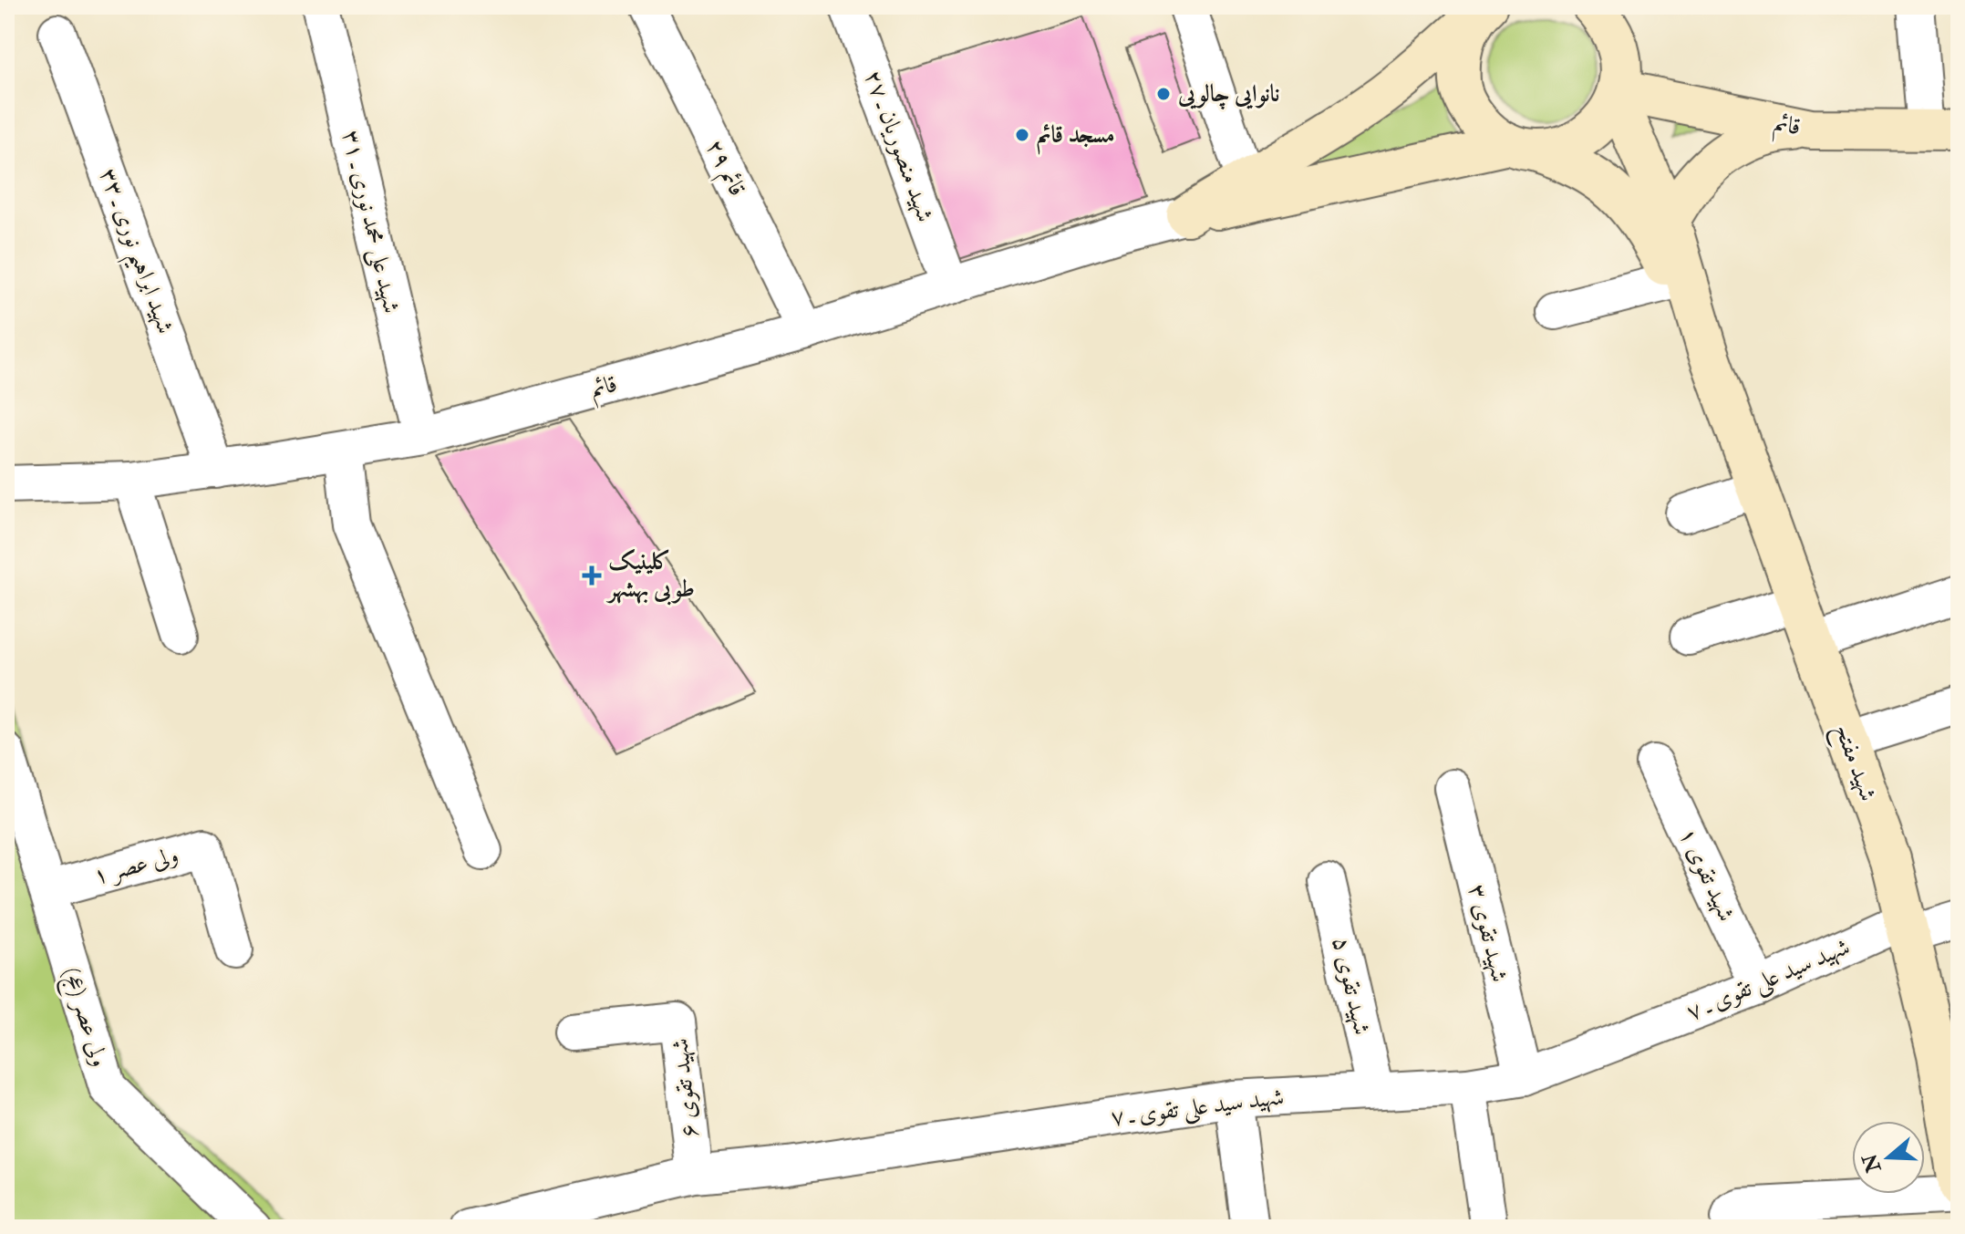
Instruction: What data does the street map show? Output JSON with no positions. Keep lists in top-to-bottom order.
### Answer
{
  "streets": {
    "street": [
      "قائم",
      "شهید منصوریان ـ ۲۷",
      "قائم ۲۹",
      "شهید علی محمد نوری ـ ۳۱",
      "شهید ابراهیم نوری ـ ۳۳",
      "شهید مفتح",
      "ولی عصر ۱",
      "شهید تقوی ۱",
      "شهید تقوی ۳",
      "شهید سید علی تقوی ـ ۷",
      "شهید تقوی ۵",
      "ولی عصر (عج)",
      "شهید تقوی ۶"
    ]
  },
  "crossings": [
    ["قائم", "شهید منصوریان ـ ۲۷"],
    ["قائم", "قائم ۲۹"],
    ["قائم", "شهید علی محمد نوری ـ ۳۱"],
    ["قائم", "شهید ابراهیم نوری ـ ۳۳"],
    ["شهید مفتح", "شهید سید علی تقوی ـ ۷"],
    ["ولی عصر ۱", "ولی عصر (عج)"],
    ["شهید تقوی ۱", "شهید سید علی تقوی ـ ۷"],
    ["شهید تقوی ۳", "شهید سید علی تقوی ـ ۷"],
    ["شهید سید علی تقوی ـ ۷", "شهید تقوی ۵"],
    ["شهید سید علی تقوی ـ ۷", "شهید تقوی ۶"]
  ],
  "places": {
    "other": ["نانوایی چالویی", "مسجد قائم"],
    "health": ["کلینیک طوبی بهشهر"]
  },
  "north": "left"
}
